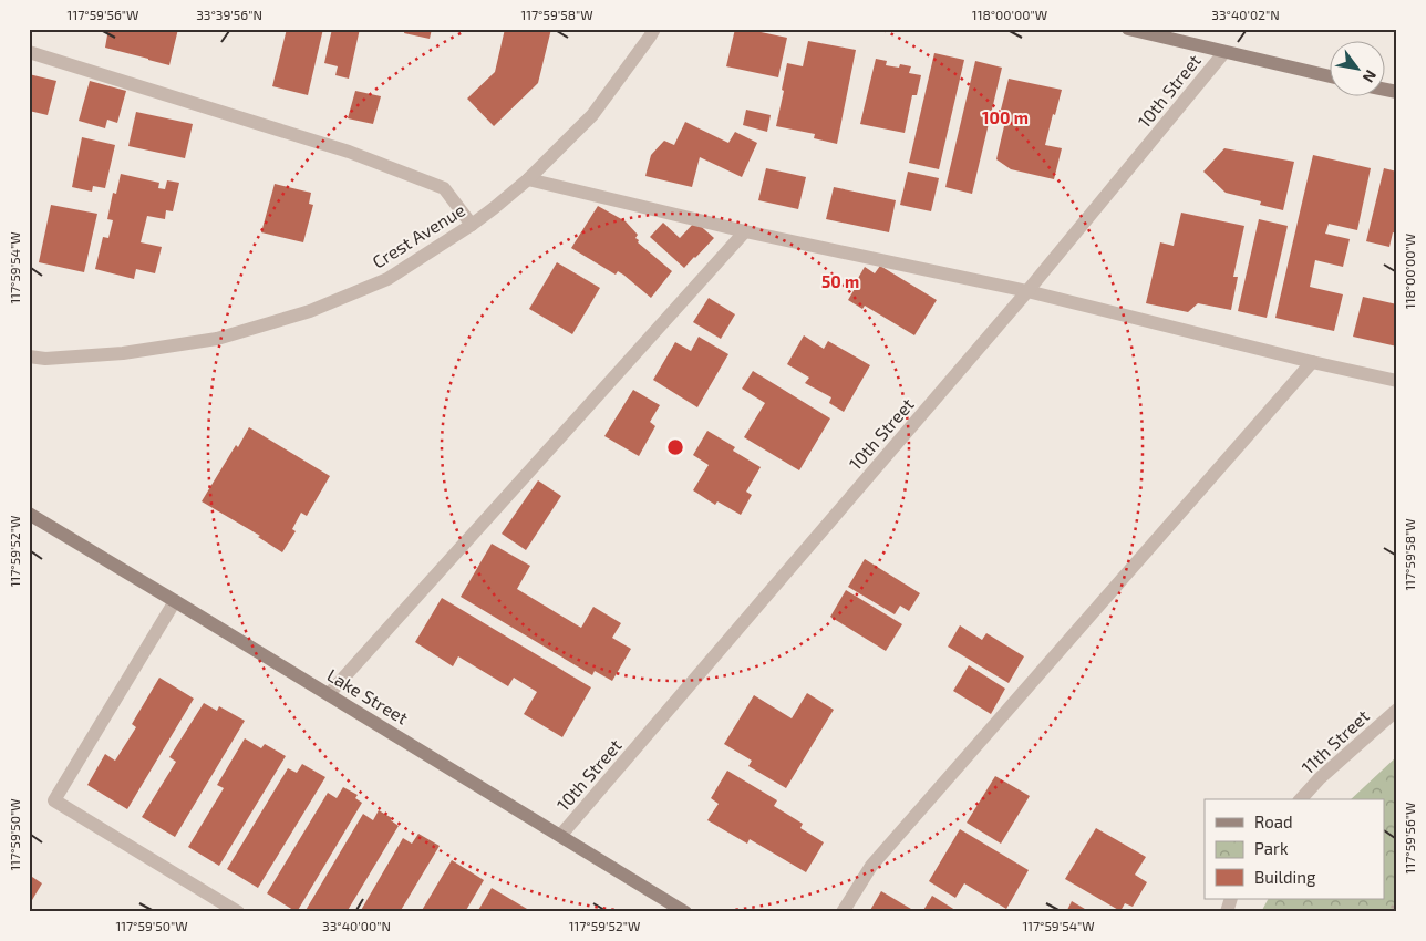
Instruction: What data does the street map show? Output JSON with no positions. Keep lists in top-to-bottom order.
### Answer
{
  "streets": {
    "street": [
      "10th Street",
      "Crest Avenue",
      "Lake Street",
      "11th Street"
    ]
  },
  "crossings": [
    ["10th Street", "Lake Street"]
  ],
  "legend": ["Road", "Park", "Building"],
  "north": "bottom right",
  "coordinates": [
    "117°59'56\"W",
    "33°39'56\"N",
    "117°59'58\"W",
    "118°00'00\"W",
    "33°40'02\"N",
    "117°59'54\"W",
    "117°59'52\"W",
    "117°59'50\"W",
    "33°40'00\"N"
  ],
  "rings": ["100 m", "50 m"]
}
